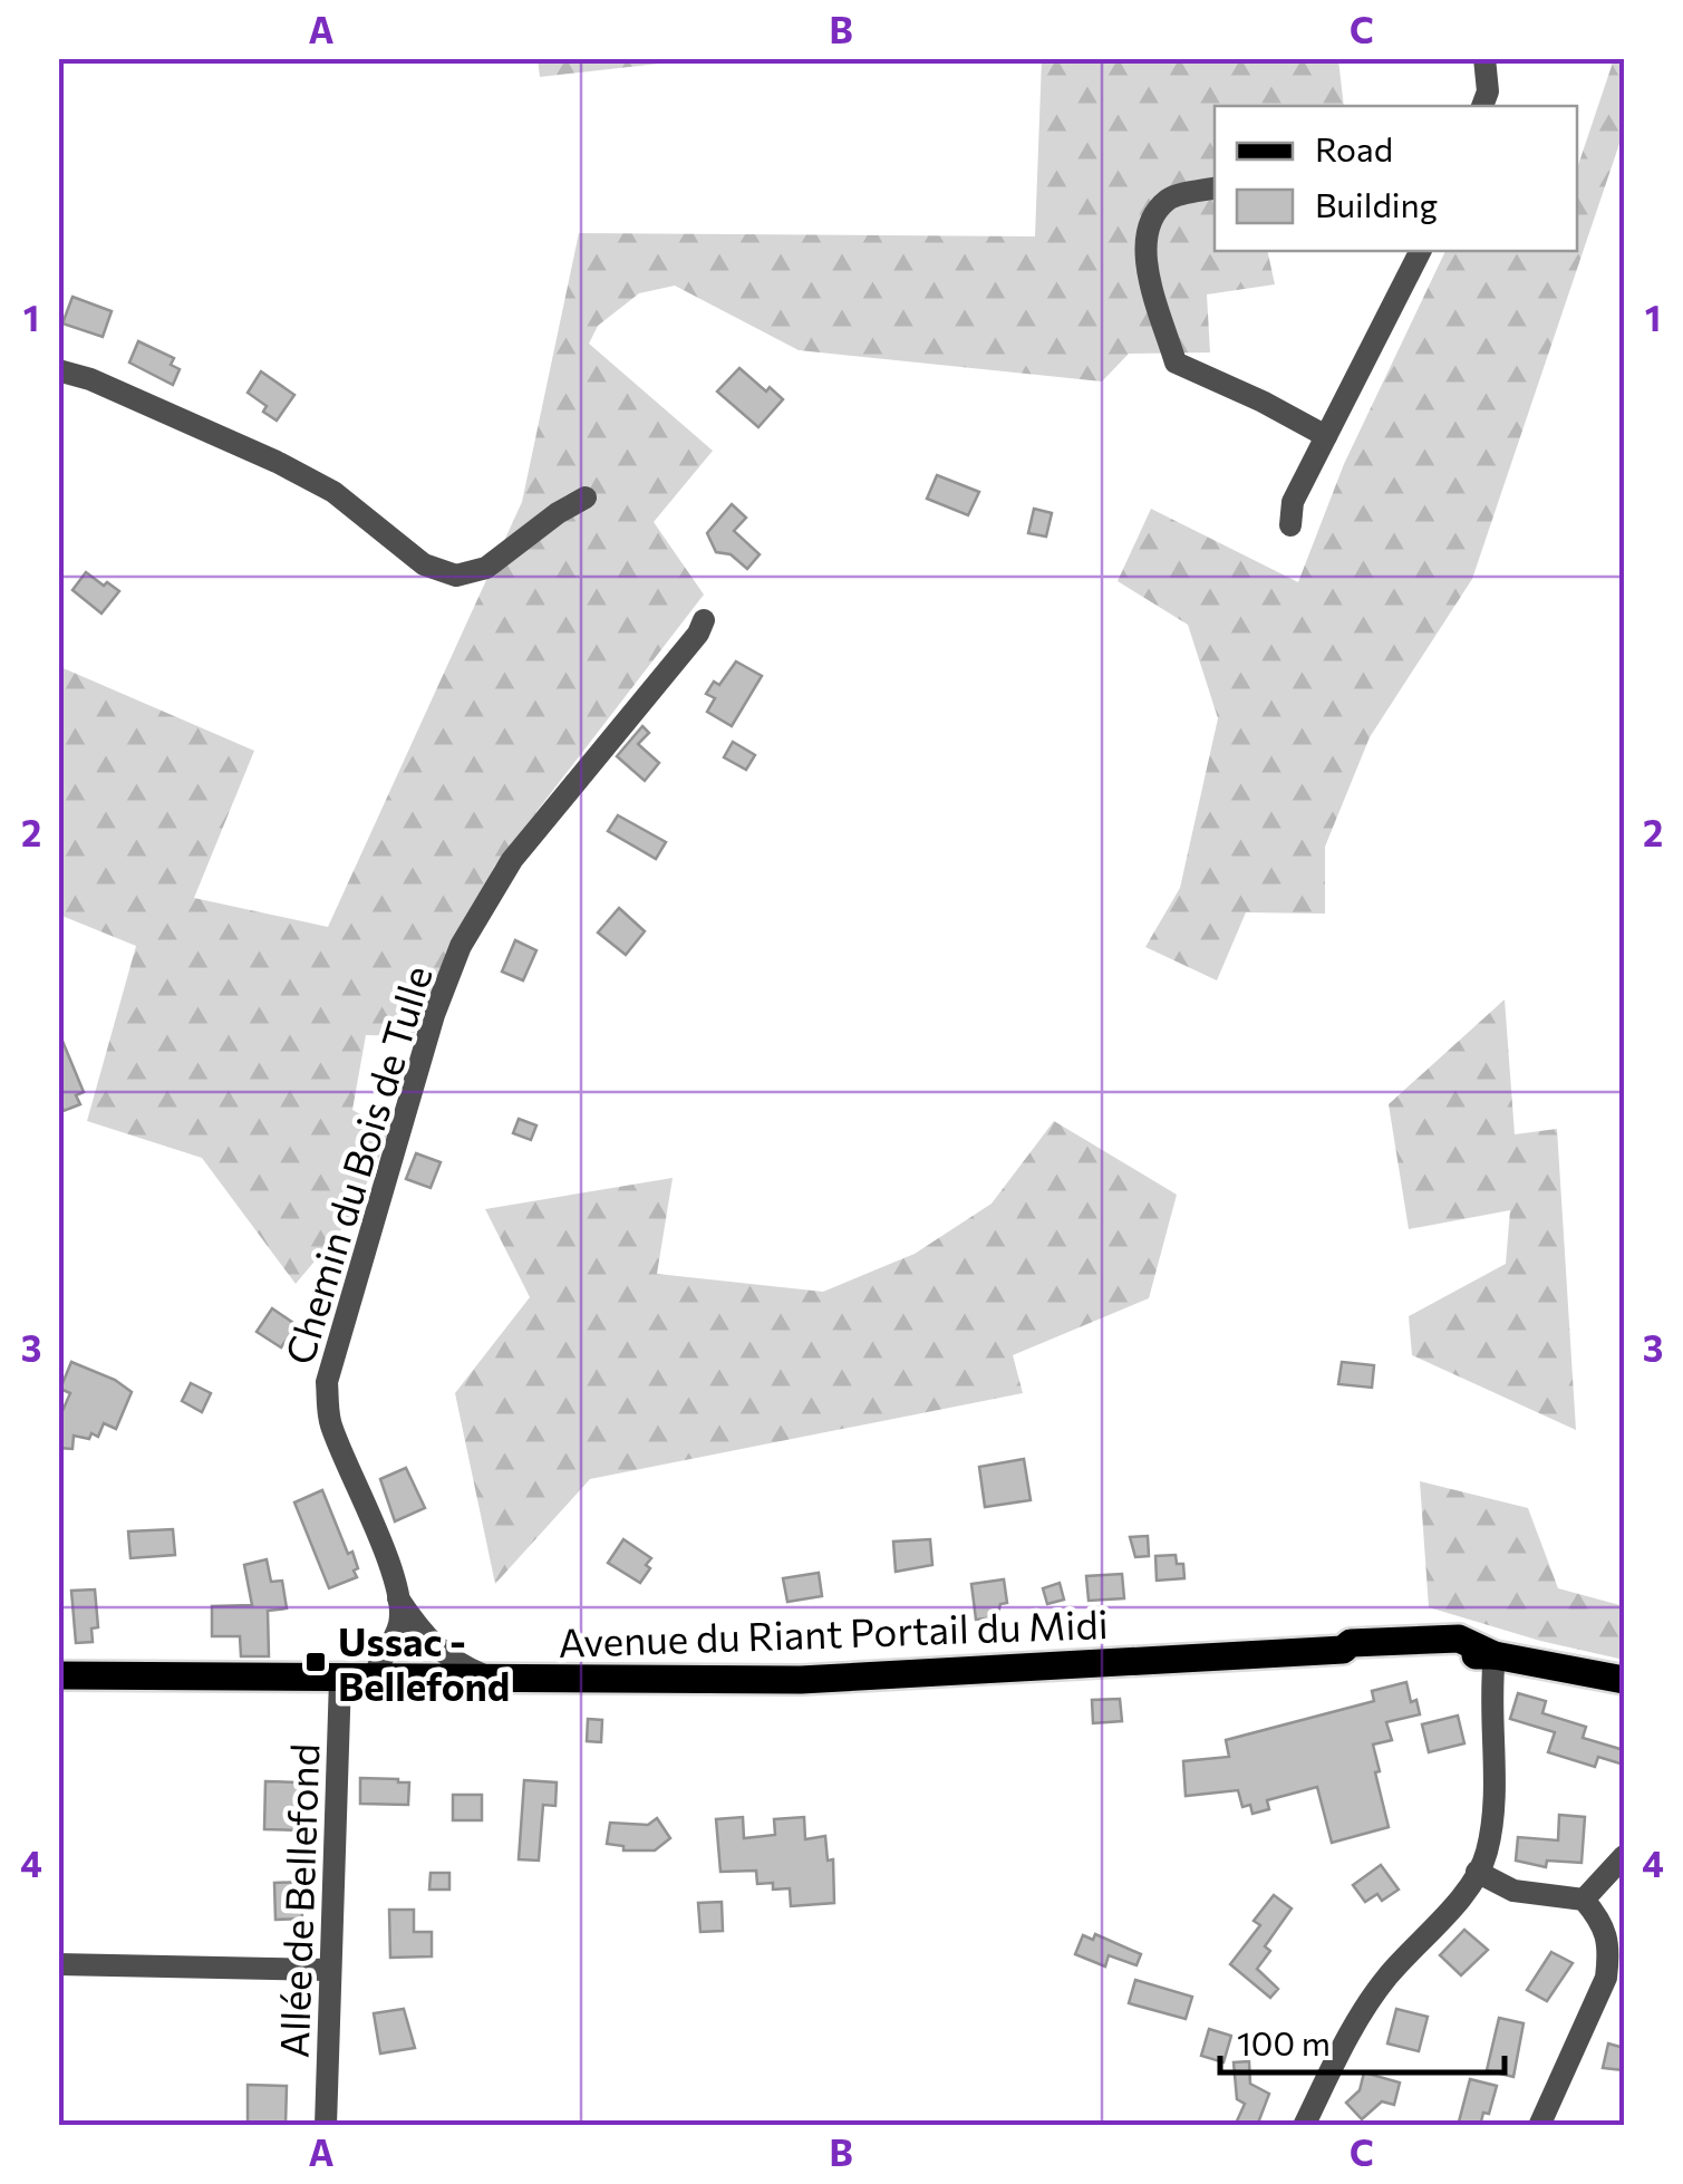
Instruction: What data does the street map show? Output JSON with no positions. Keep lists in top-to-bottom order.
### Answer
{
  "streets": {
    "main road": ["Avenue du Riant Portail du Midi"],
    "street": ["Chemin du Bois de Tulle", "Allée de Bellefond"]
  },
  "crossings": [
    ["Chemin du Bois de Tulle", "Avenue du Riant Portail du Midi"],
    ["Avenue du Riant Portail du Midi", "Allée de Bellefond"]
  ],
  "places": {
    "transit": ["Ussac - Bellefond"]
  },
  "legend": ["Road", "Building"],
  "scale_bar": "100 m",
  "grid": {
    "columns": ["A", "B", "C"],
    "rows": [
      "1",
      "2",
      "3",
      "4"
    ]
  }
}
